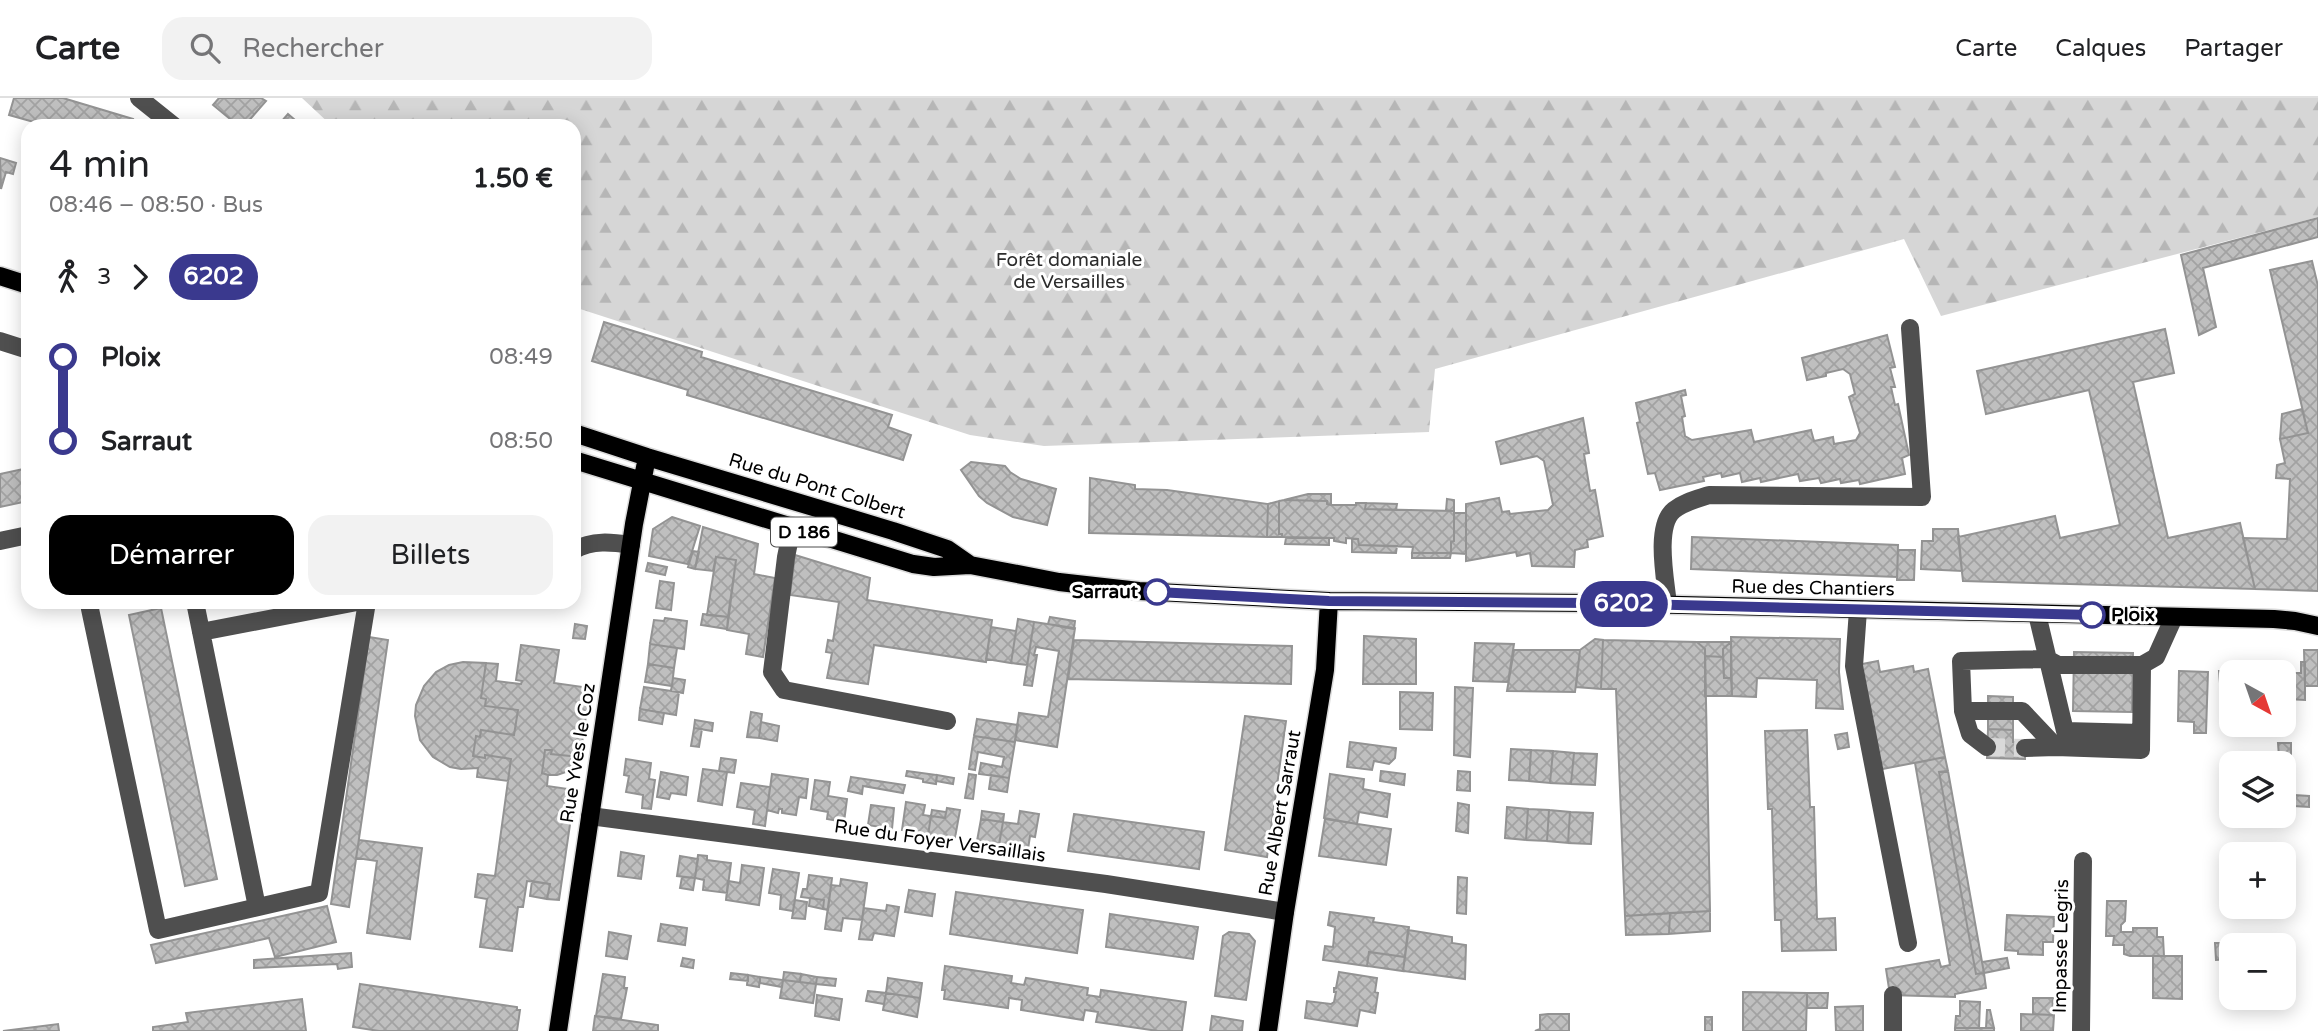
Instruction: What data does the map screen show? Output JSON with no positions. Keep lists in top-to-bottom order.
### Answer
{
  "streets": {
    "main road": [
      "Rue du Pont Colbert",
      "D 186",
      "Rue des Chantiers",
      "Rue Yves le Coz",
      "Rue Albert Sarraut"
    ],
    "street": ["Rue du Foyer Versaillais", "Impasse Legris"]
  },
  "crossings": [
    ["Rue du Pont Colbert", "Rue des Chantiers"],
    ["Rue du Pont Colbert", "Rue Yves le Coz"],
    ["Rue du Pont Colbert", "Rue Albert Sarraut"],
    ["Rue des Chantiers", "Rue Albert Sarraut"],
    ["Rue Yves le Coz", "Rue du Foyer Versaillais"],
    ["Rue Albert Sarraut", "Rue du Foyer Versaillais"]
  ],
  "parks": ["Forêt domaniale de Versailles"],
  "places": ["Sarraut", "Ploix"],
  "lines": ["bus line 6202"],
  "north": "bottom right",
  "page": {
    "header": "Carte",
    "search": "Rechercher",
    "nav": ["Carte", "Calques", "Partager"],
    "on_map": "6202",
    "heading": ["4 min", "08:46 – 08:50 · Bus", "1.50 €"],
    "legs": ["3", "6202"],
    "list": [
      {
        "name": "Ploix",
        "value": "08:49"
      },
      {
        "name": "Sarraut",
        "value": "08:50"
      }
    ],
    "buttons": ["Démarrer", "Billets"],
    "map_buttons": ["+", "−"]
  }
}
